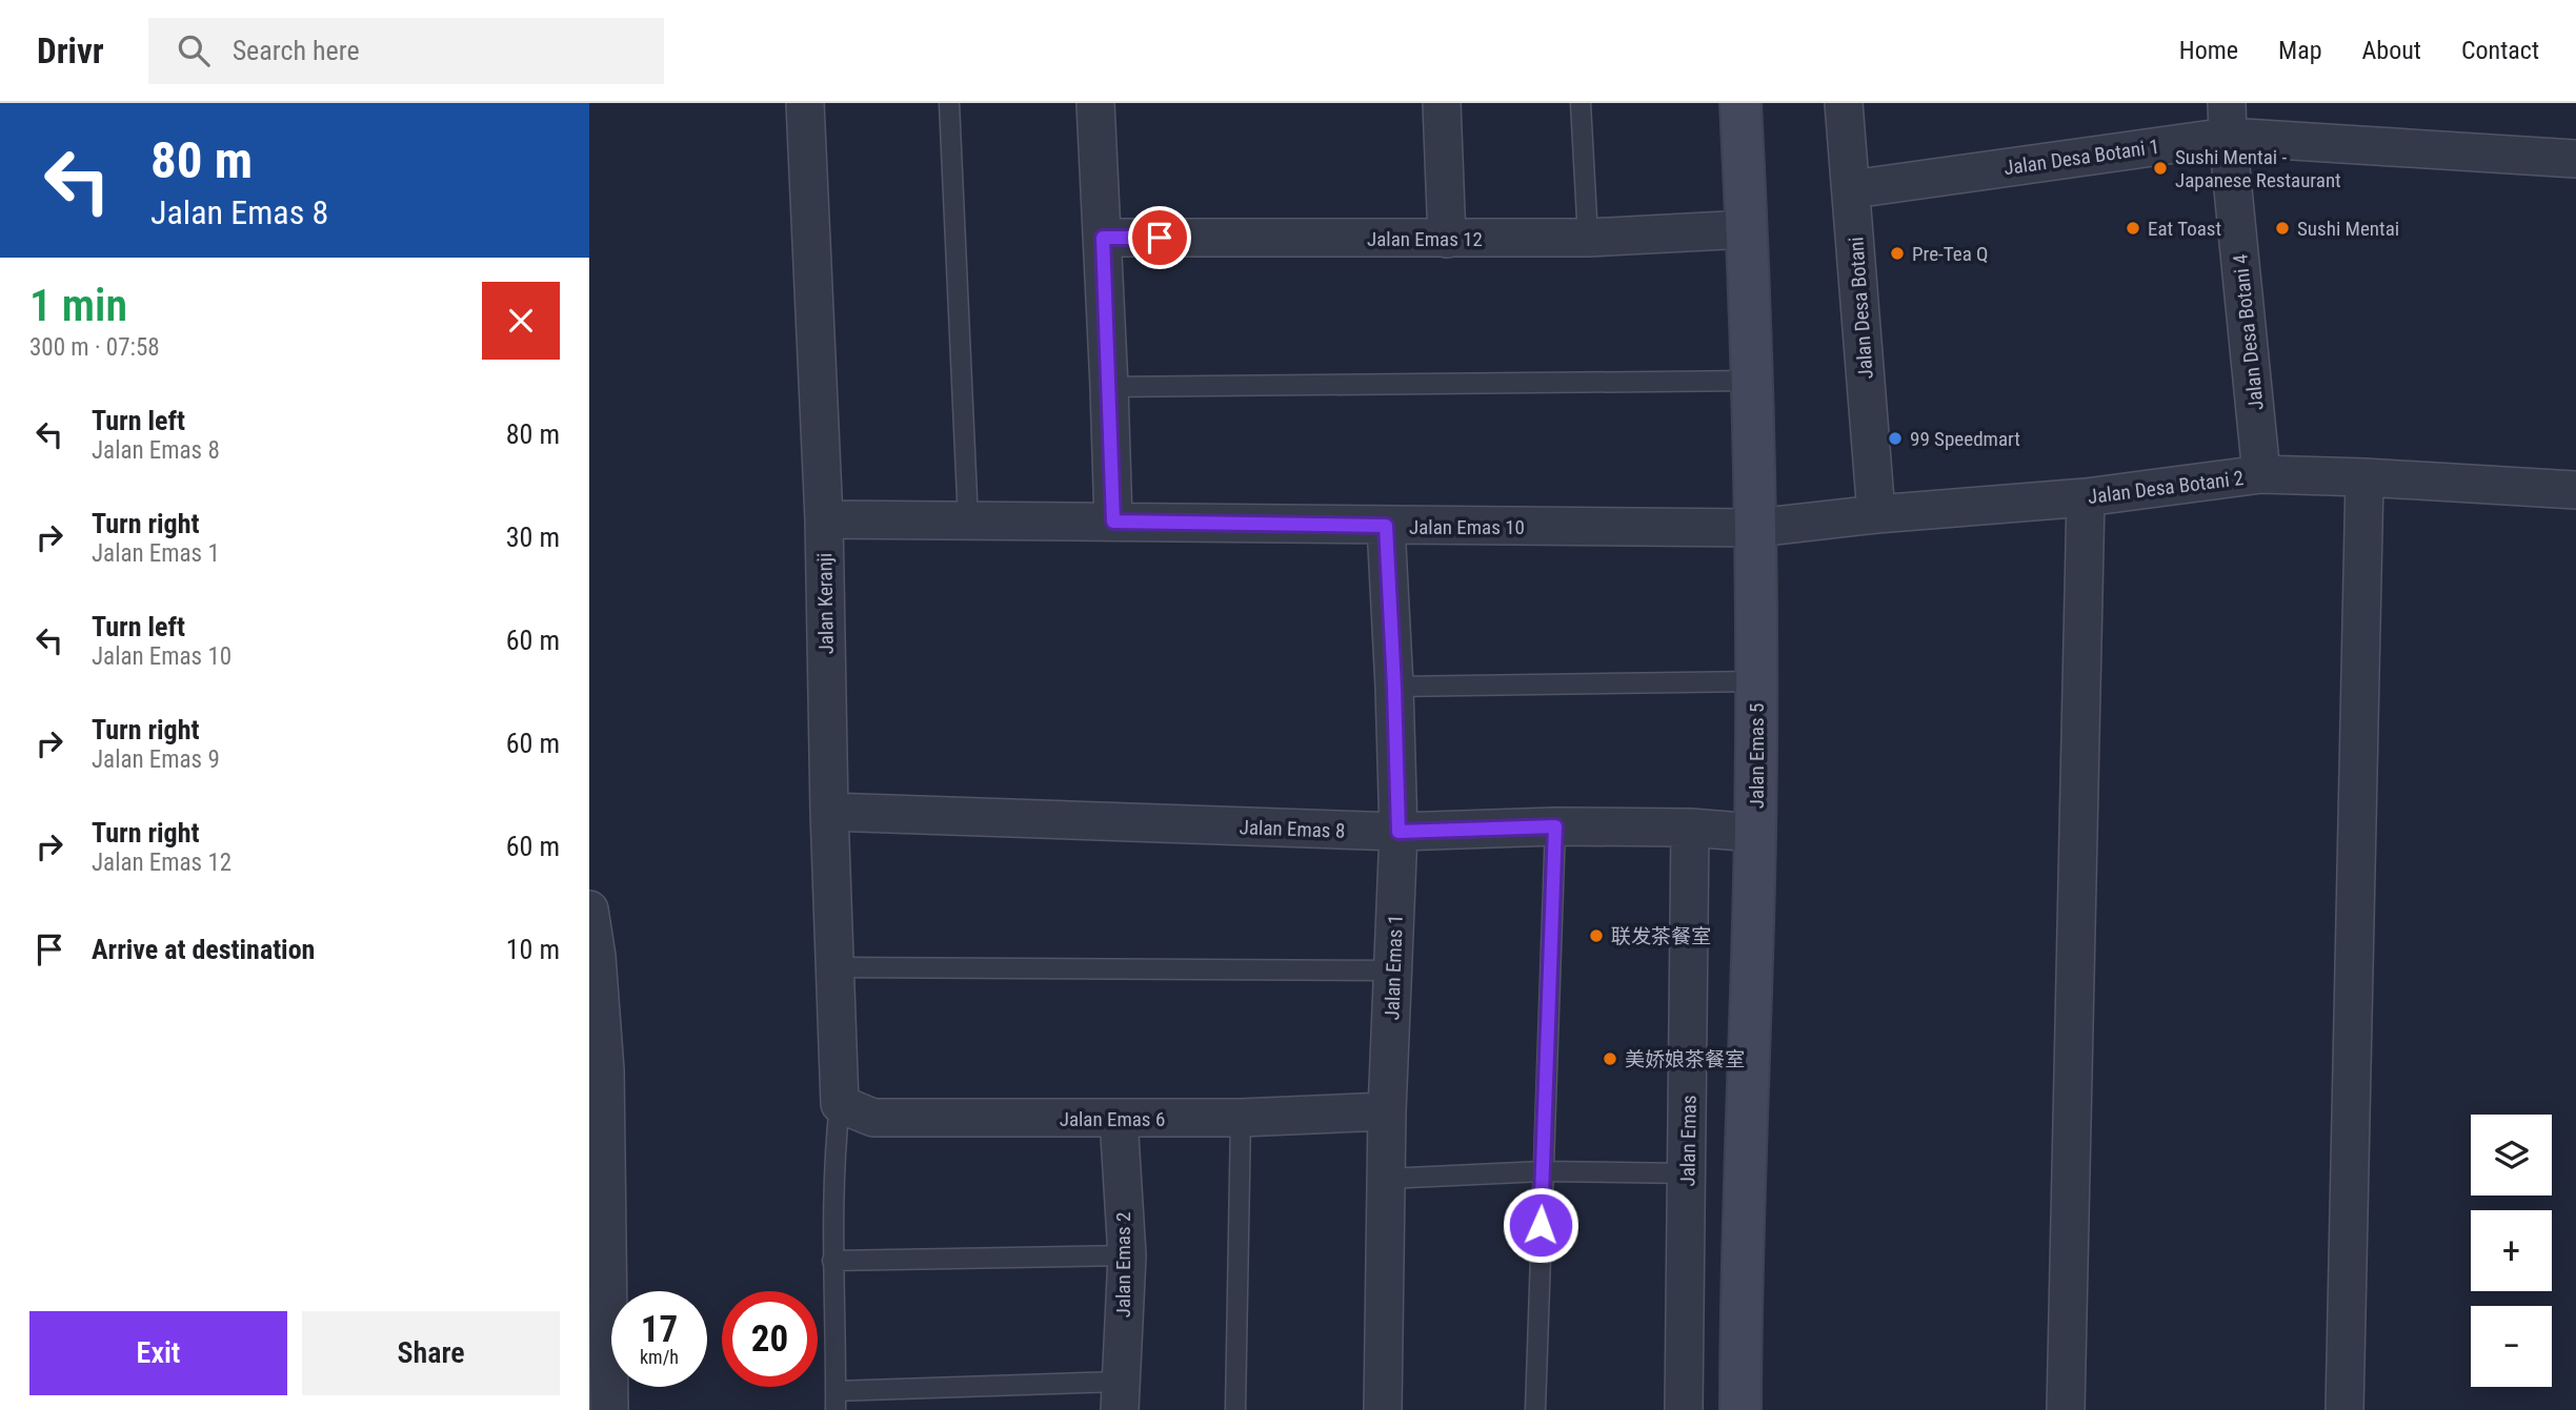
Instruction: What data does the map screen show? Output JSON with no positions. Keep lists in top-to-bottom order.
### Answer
{
  "streets": {
    "street": [
      "Jalan Desa Botani 1",
      "Jalan Emas 12",
      "Jalan Desa Botani",
      "Jalan Desa Botani 4",
      "Jalan Desa Botani 2",
      "Jalan Emas 10",
      "Jalan Keranji",
      "Jalan Emas 5",
      "Jalan Emas 8",
      "Jalan Emas 1",
      "Jalan Emas 6",
      "Jalan Emas",
      "Jalan Emas 2"
    ]
  },
  "crossings": [
    ["Jalan Desa Botani 1", "Jalan Desa Botani"],
    ["Jalan Desa Botani 1", "Jalan Desa Botani 4"],
    ["Jalan Emas 12", "Jalan Emas 5"],
    ["Jalan Desa Botani", "Jalan Desa Botani 2"],
    ["Jalan Desa Botani 4", "Jalan Desa Botani 2"],
    ["Jalan Desa Botani 2", "Jalan Emas 10"],
    ["Jalan Desa Botani 2", "Jalan Emas 5"],
    ["Jalan Emas 10", "Jalan Keranji"],
    ["Jalan Emas 10", "Jalan Emas 5"],
    ["Jalan Emas 10", "Jalan Emas 1"],
    ["Jalan Keranji", "Jalan Emas 8"],
    ["Jalan Keranji", "Jalan Emas 6"],
    ["Jalan Emas 5", "Jalan Emas 8"],
    ["Jalan Emas 8", "Jalan Emas 1"],
    ["Jalan Emas 8", "Jalan Emas"],
    ["Jalan Emas 1", "Jalan Emas 6"],
    ["Jalan Emas 6", "Jalan Emas 2"]
  ],
  "places": [
    "Sushi Mentai - Japanese Restaurant",
    "Eat Toast",
    "Sushi Mentai",
    "Pre-Tea Q",
    "99 Speedmart",
    "联发茶餐室",
    "美娇娘茶餐室"
  ],
  "page": {
    "header": "Drivr",
    "search": "Search here",
    "nav": [
      "Home",
      "Map",
      "About",
      "Contact"
    ],
    "turn": ["80 m", "Jalan Emas 8"],
    "heading": ["1 min", "300 m · 07:58"],
    "list": [
      {
        "name": "Turn left",
        "note": "Jalan Emas 8",
        "value": "80 m"
      },
      {
        "name": "Turn right",
        "note": "Jalan Emas 1",
        "value": "30 m"
      },
      {
        "name": "Turn left",
        "note": "Jalan Emas 10",
        "value": "60 m"
      },
      {
        "name": "Turn right",
        "note": "Jalan Emas 9",
        "value": "60 m"
      },
      {
        "name": "Turn right",
        "note": "Jalan Emas 12",
        "value": "60 m"
      },
      {
        "name": "Arrive at destination",
        "value": "10 m"
      }
    ],
    "map_buttons": ["+", "−"],
    "speed": "17 km/h",
    "limit": "20",
    "buttons": ["Exit", "Share"]
  }
}
